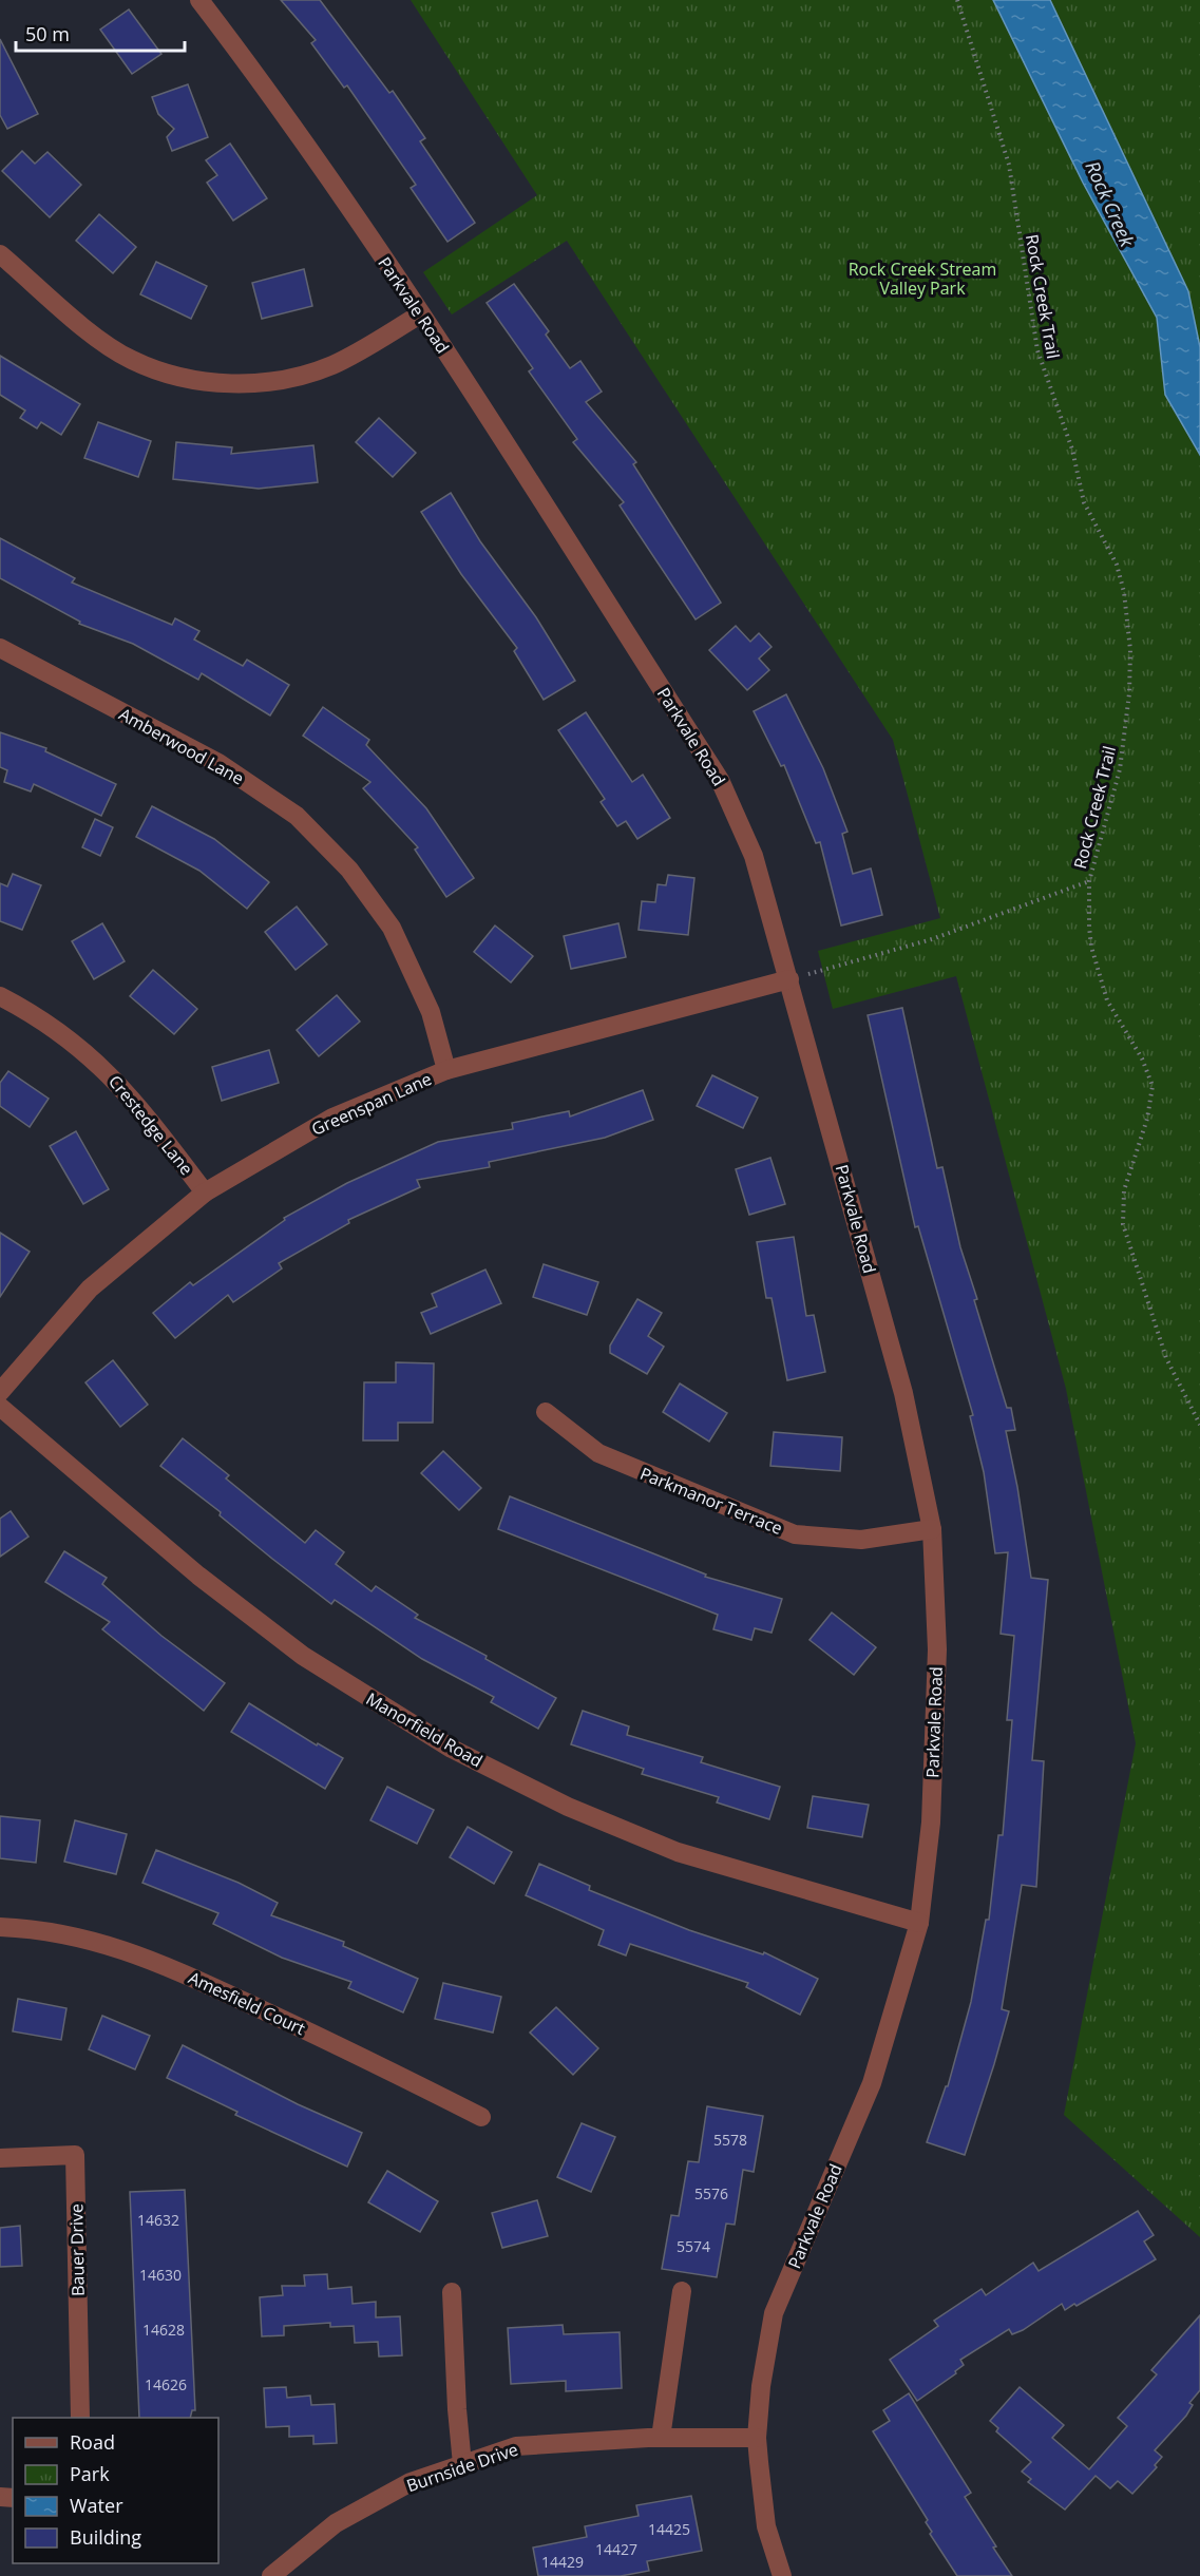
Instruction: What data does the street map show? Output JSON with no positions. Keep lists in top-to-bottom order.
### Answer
{
  "streets": {
    "street": [
      "Parkvale Road",
      "Amberwood Lane",
      "Greenspan Lane",
      "Crestedge Lane",
      "Parkmanor Terrace",
      "Manorfield Road",
      "Amesfield Court",
      "Bauer Drive",
      "Burnside Drive"
    ],
    "path": ["Rock Creek Trail"]
  },
  "crossings": [
    ["Parkvale Road", "Greenspan Lane"],
    ["Parkvale Road", "Parkmanor Terrace"],
    ["Parkvale Road", "Manorfield Road"],
    ["Parkvale Road", "Burnside Drive"],
    ["Amberwood Lane", "Greenspan Lane"],
    ["Greenspan Lane", "Crestedge Lane"]
  ],
  "water": ["Rock Creek"],
  "parks": ["Rock Creek Stream Valley Park"],
  "house_numbers": [
    "5578",
    "5576",
    "14632",
    "5574",
    "14630",
    "14628",
    "14626",
    "14425",
    "14427",
    "14429"
  ],
  "legend": [
    "Road",
    "Park",
    "Water",
    "Building"
  ],
  "scale_bar": "50 m"
}
